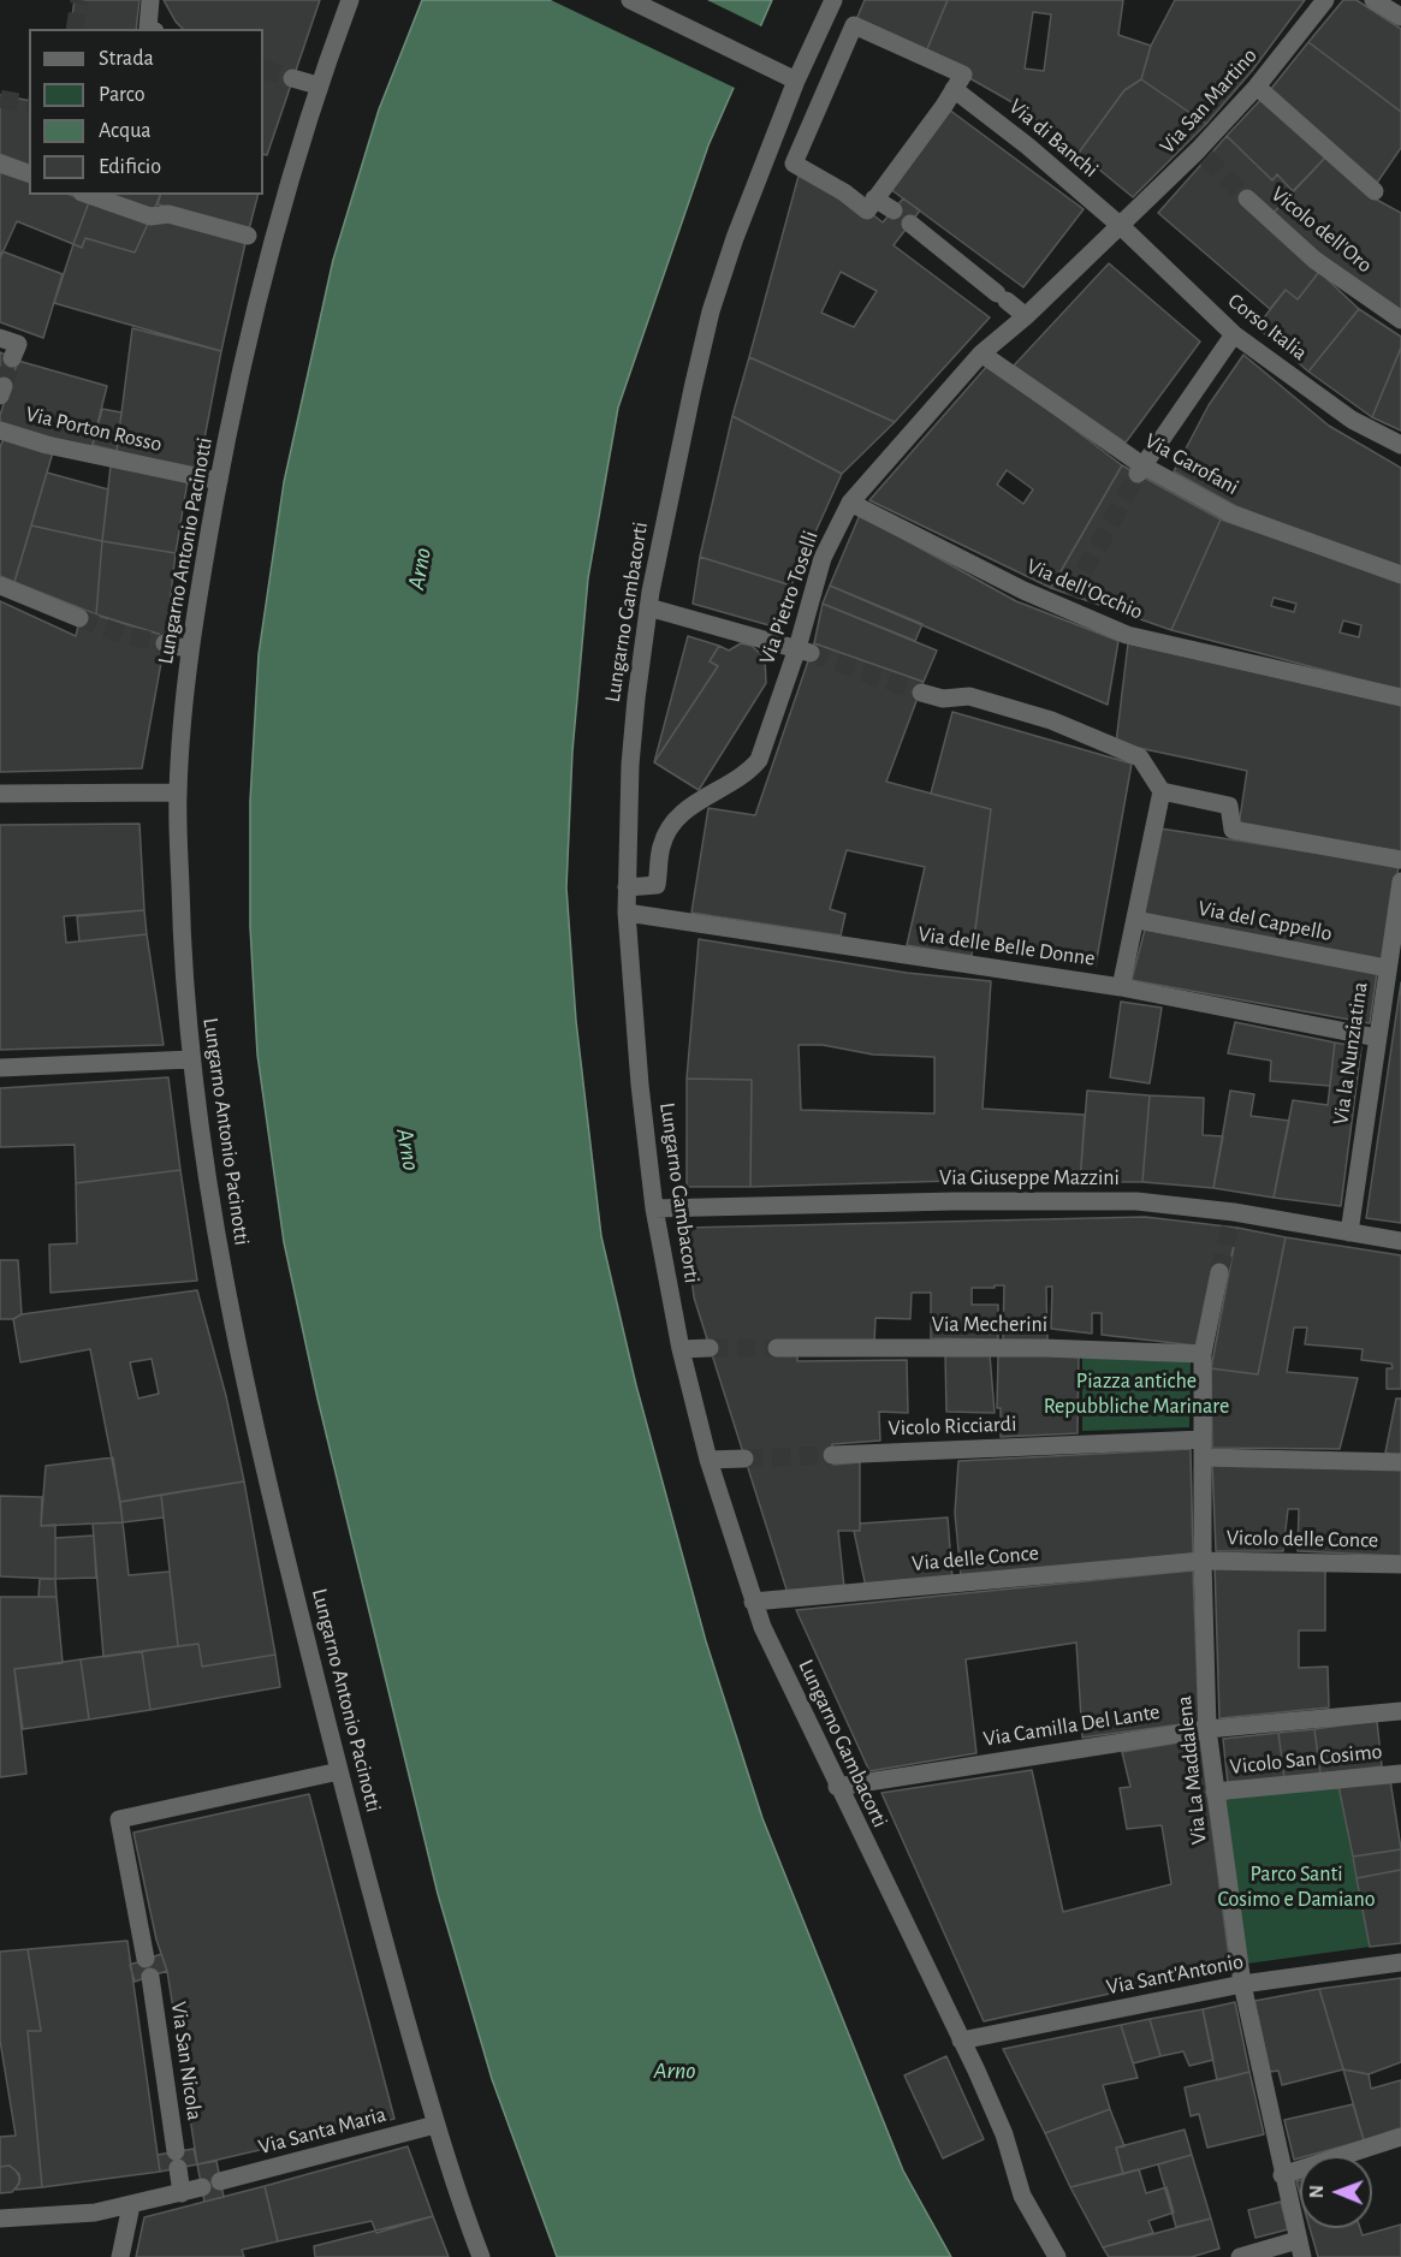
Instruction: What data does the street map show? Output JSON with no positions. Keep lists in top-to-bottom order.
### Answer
{
  "streets": {
    "street": [
      "Via San Martino",
      "Via di Banchi",
      "Vicolo dell'Oro",
      "Corso Italia",
      "Via Porton Rosso",
      "Via Garofani",
      "Lungarno Antonio Pacinotti",
      "Via dell'Occhio",
      "Via Pietro Toselli",
      "Lungarno Gambacorti",
      "Via del Cappello",
      "Via delle Belle Donne",
      "Via la Nunziatina",
      "Via Giuseppe Mazzini",
      "Via Mecherini",
      "Vicolo Ricciardi",
      "Vicolo delle Conce",
      "Via delle Conce",
      "Via Camilla Del Lante",
      "Vicolo San Cosimo",
      "Via La Maddalena",
      "Via Sant'Antonio",
      "Via San Nicola",
      "Via Santa Maria"
    ]
  },
  "crossings": [
    ["Via San Martino", "Via di Banchi"],
    ["Via San Martino", "Corso Italia"],
    ["Via San Martino", "Via Pietro Toselli"],
    ["Via di Banchi", "Corso Italia"],
    ["Via di Banchi", "Via Pietro Toselli"],
    ["Corso Italia", "Via Pietro Toselli"],
    ["Via Porton Rosso", "Lungarno Antonio Pacinotti"],
    ["Via Garofani", "Via Pietro Toselli"],
    ["Lungarno Antonio Pacinotti", "Via San Nicola"],
    ["Lungarno Antonio Pacinotti", "Via Santa Maria"],
    ["Via dell'Occhio", "Via Pietro Toselli"],
    ["Via Pietro Toselli", "Lungarno Gambacorti"],
    ["Lungarno Gambacorti", "Via delle Belle Donne"],
    ["Lungarno Gambacorti", "Via Giuseppe Mazzini"],
    ["Lungarno Gambacorti", "Via delle Conce"],
    ["Lungarno Gambacorti", "Via Camilla Del Lante"],
    ["Lungarno Gambacorti", "Via Sant'Antonio"],
    ["Via del Cappello", "Via la Nunziatina"],
    ["Via delle Belle Donne", "Via la Nunziatina"],
    ["Via la Nunziatina", "Via Giuseppe Mazzini"],
    ["Via Mecherini", "Via La Maddalena"],
    ["Vicolo Ricciardi", "Via La Maddalena"],
    ["Vicolo delle Conce", "Via delle Conce"],
    ["Vicolo delle Conce", "Via La Maddalena"],
    ["Via delle Conce", "Via La Maddalena"],
    ["Via Camilla Del Lante", "Via La Maddalena"],
    ["Vicolo San Cosimo", "Via La Maddalena"],
    ["Via La Maddalena", "Via Sant'Antonio"]
  ],
  "water": ["Arno"],
  "parks": ["Piazza antiche Repubbliche Marinare", "Parco Santi Cosimo e Damiano"],
  "legend": [
    "Strada",
    "Parco",
    "Acqua",
    "Edificio"
  ],
  "north": "left"
}
